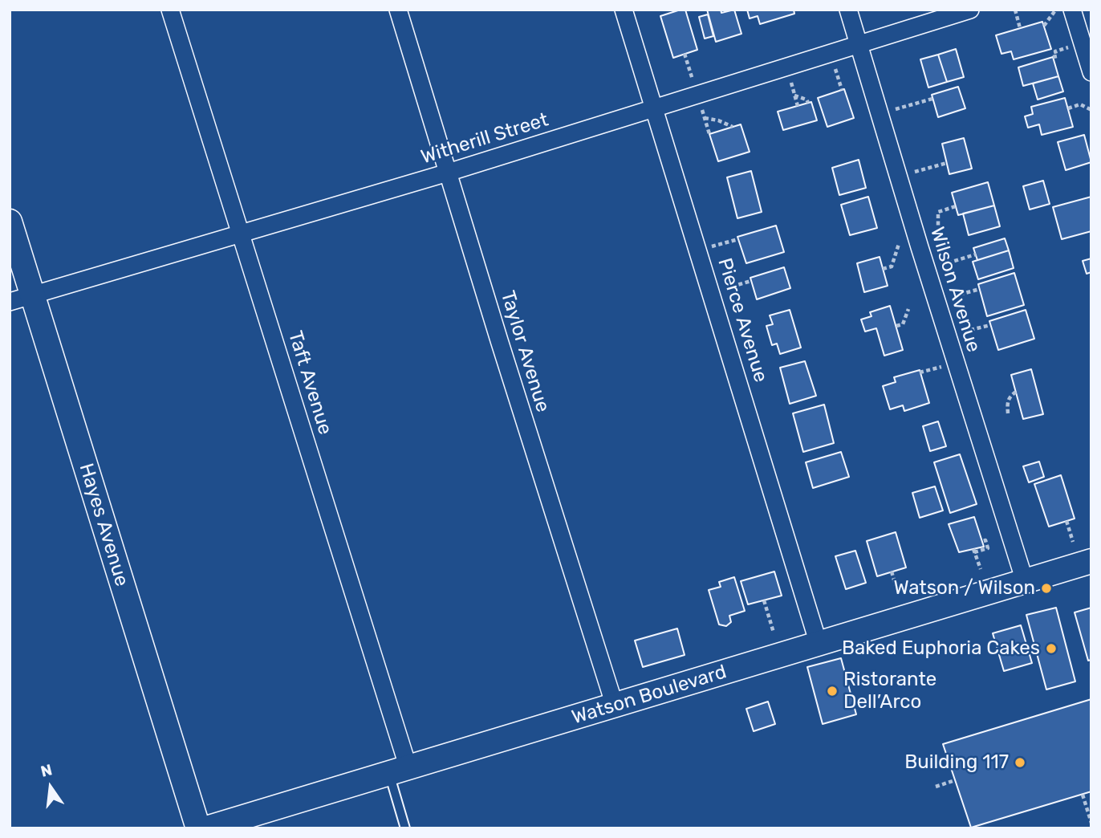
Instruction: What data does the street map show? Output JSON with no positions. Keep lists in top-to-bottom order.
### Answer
{
  "streets": {
    "street": [
      "Witherill Street",
      "Wilson Avenue",
      "Pierce Avenue",
      "Taylor Avenue",
      "Taft Avenue",
      "Hayes Avenue",
      "Watson Boulevard"
    ]
  },
  "crossings": [
    ["Witherill Street", "Wilson Avenue"],
    ["Witherill Street", "Pierce Avenue"],
    ["Witherill Street", "Taylor Avenue"],
    ["Witherill Street", "Taft Avenue"],
    ["Witherill Street", "Hayes Avenue"],
    ["Wilson Avenue", "Watson Boulevard"],
    ["Pierce Avenue", "Watson Boulevard"],
    ["Taylor Avenue", "Watson Boulevard"],
    ["Taft Avenue", "Watson Boulevard"]
  ],
  "places": [
    "Watson / Wilson",
    "Baked Euphoria Cakes",
    "Ristorante Dell’Arco",
    "Building 117"
  ],
  "north": "top"
}
